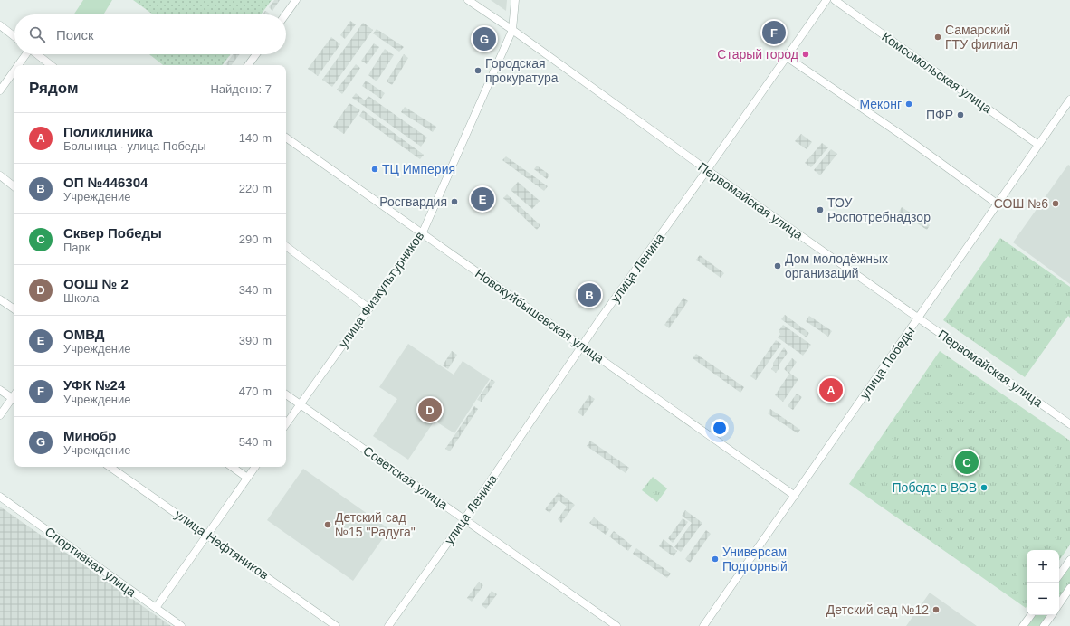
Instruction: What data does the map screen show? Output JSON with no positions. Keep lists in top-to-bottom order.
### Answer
{
  "streets": {
    "street": [
      "Комсомольская улица",
      "Первомайская улица",
      "улица Ленина",
      "улица Физкультурников",
      "Новокуйбышевская улица",
      "улица Победы",
      "Советская улица",
      "улица Нефтяников",
      "Спортивная улица"
    ]
  },
  "crossings": [
    ["Комсомольская улица", "улица Победы"],
    ["Первомайская улица", "улица Ленина"],
    ["Первомайская улица", "улица Физкультурников"],
    ["Первомайская улица", "улица Победы"],
    ["улица Ленина", "Новокуйбышевская улица"],
    ["улица Ленина", "Советская улица"],
    ["улица Физкультурников", "Новокуйбышевская улица"],
    ["улица Физкультурников", "Советская улица"],
    ["Новокуйбышевская улица", "улица Победы"]
  ],
  "places": [
    "Самарский ГТУ филиал",
    "Старый город",
    "Городская прокуратура",
    "Меконг",
    "ПФР",
    "ТЦ Империя",
    "Росгвардия",
    "СОШ №6",
    "ТОУ Роспотребнадзор",
    "Дом молодёжных организаций",
    "Победе в ВОВ",
    "Детский сад №15 \"Радуга\"",
    "Универсам Подгорный",
    "Детский сад №12"
  ],
  "page": {
    "search": "Поиск",
    "pins": [
      "F",
      "G",
      "E",
      "B",
      "A",
      "D",
      "C"
    ],
    "heading": ["Рядом", "Найдено: 7"],
    "list": [
      {
        "mark": "A",
        "name": "Поликлиника",
        "note": "Больница · улица Победы",
        "value": "140 m"
      },
      {
        "mark": "B",
        "name": "ОП №446304",
        "note": "Учреждение",
        "value": "220 m"
      },
      {
        "mark": "C",
        "name": "Сквер Победы",
        "note": "Парк",
        "value": "290 m"
      },
      {
        "mark": "D",
        "name": "ООШ № 2",
        "note": "Школа",
        "value": "340 m"
      },
      {
        "mark": "E",
        "name": "ОМВД",
        "note": "Учреждение",
        "value": "390 m"
      },
      {
        "mark": "F",
        "name": "УФК №24",
        "note": "Учреждение",
        "value": "470 m"
      },
      {
        "mark": "G",
        "name": "Минобр",
        "note": "Учреждение",
        "value": "540 m"
      }
    ],
    "map_buttons": ["+", "−"]
  }
}
